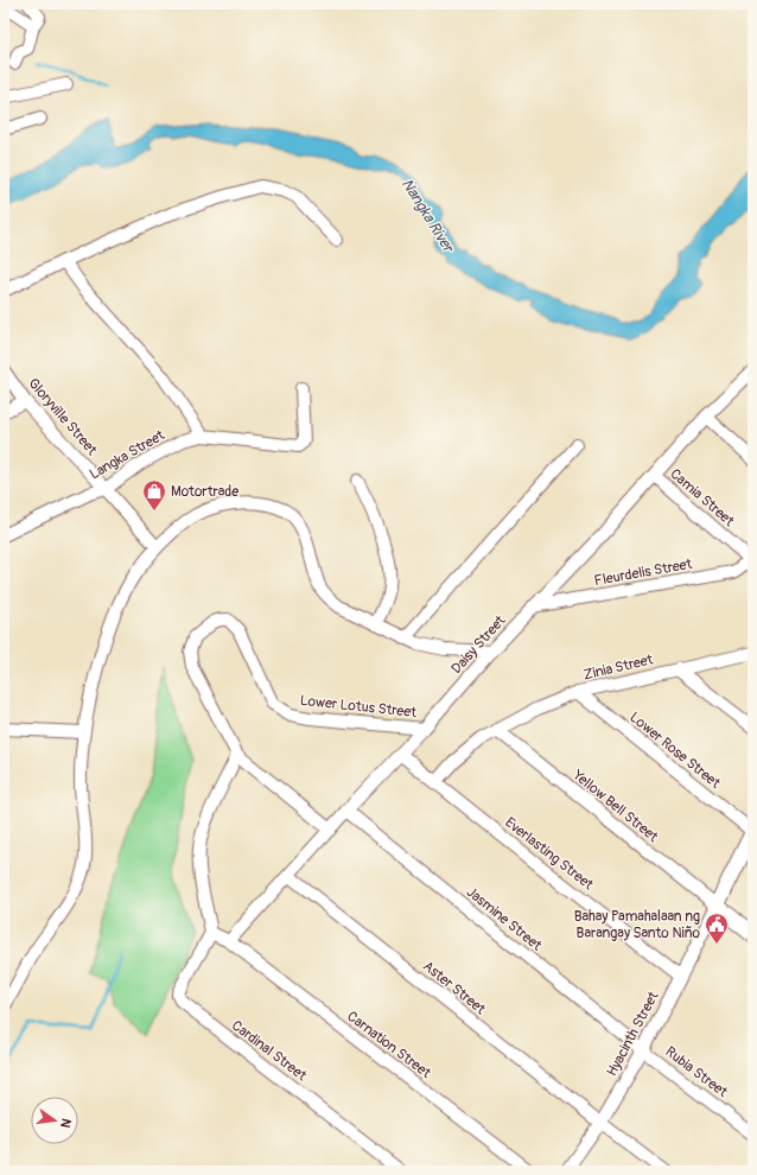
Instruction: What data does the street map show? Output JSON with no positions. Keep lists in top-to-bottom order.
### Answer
{
  "streets": {
    "street": [
      "Gloryville Street",
      "Langka Street",
      "Camia Street",
      "Fleurdelis Street",
      "Daisy Street",
      "Zinia Street",
      "Lower Lotus Street",
      "Lower Rose Street",
      "Yellow Bell Street",
      "Everlasting Street",
      "Jasmine Street",
      "Aster Street",
      "Hyacinth Street",
      "Carnation Street",
      "Cardinal Street",
      "Rubia Street"
    ]
  },
  "crossings": [
    ["Gloryville Street", "Langka Street"],
    ["Camia Street", "Fleurdelis Street"],
    ["Camia Street", "Daisy Street"],
    ["Fleurdelis Street", "Daisy Street"],
    ["Daisy Street", "Lower Lotus Street"],
    ["Daisy Street", "Everlasting Street"],
    ["Daisy Street", "Jasmine Street"],
    ["Daisy Street", "Aster Street"],
    ["Daisy Street", "Carnation Street"],
    ["Zinia Street", "Lower Rose Street"],
    ["Zinia Street", "Yellow Bell Street"],
    ["Zinia Street", "Everlasting Street"],
    ["Yellow Bell Street", "Hyacinth Street"],
    ["Everlasting Street", "Hyacinth Street"],
    ["Jasmine Street", "Hyacinth Street"],
    ["Jasmine Street", "Rubia Street"],
    ["Aster Street", "Hyacinth Street"],
    ["Hyacinth Street", "Rubia Street"],
    ["Carnation Street", "Cardinal Street"]
  ],
  "water": ["Nangka River"],
  "places": {
    "shop": ["Motortrade"],
    "public building": ["Bahay Pamahalaan ng Barangay Santo Niño"]
  },
  "north": "right"
}
